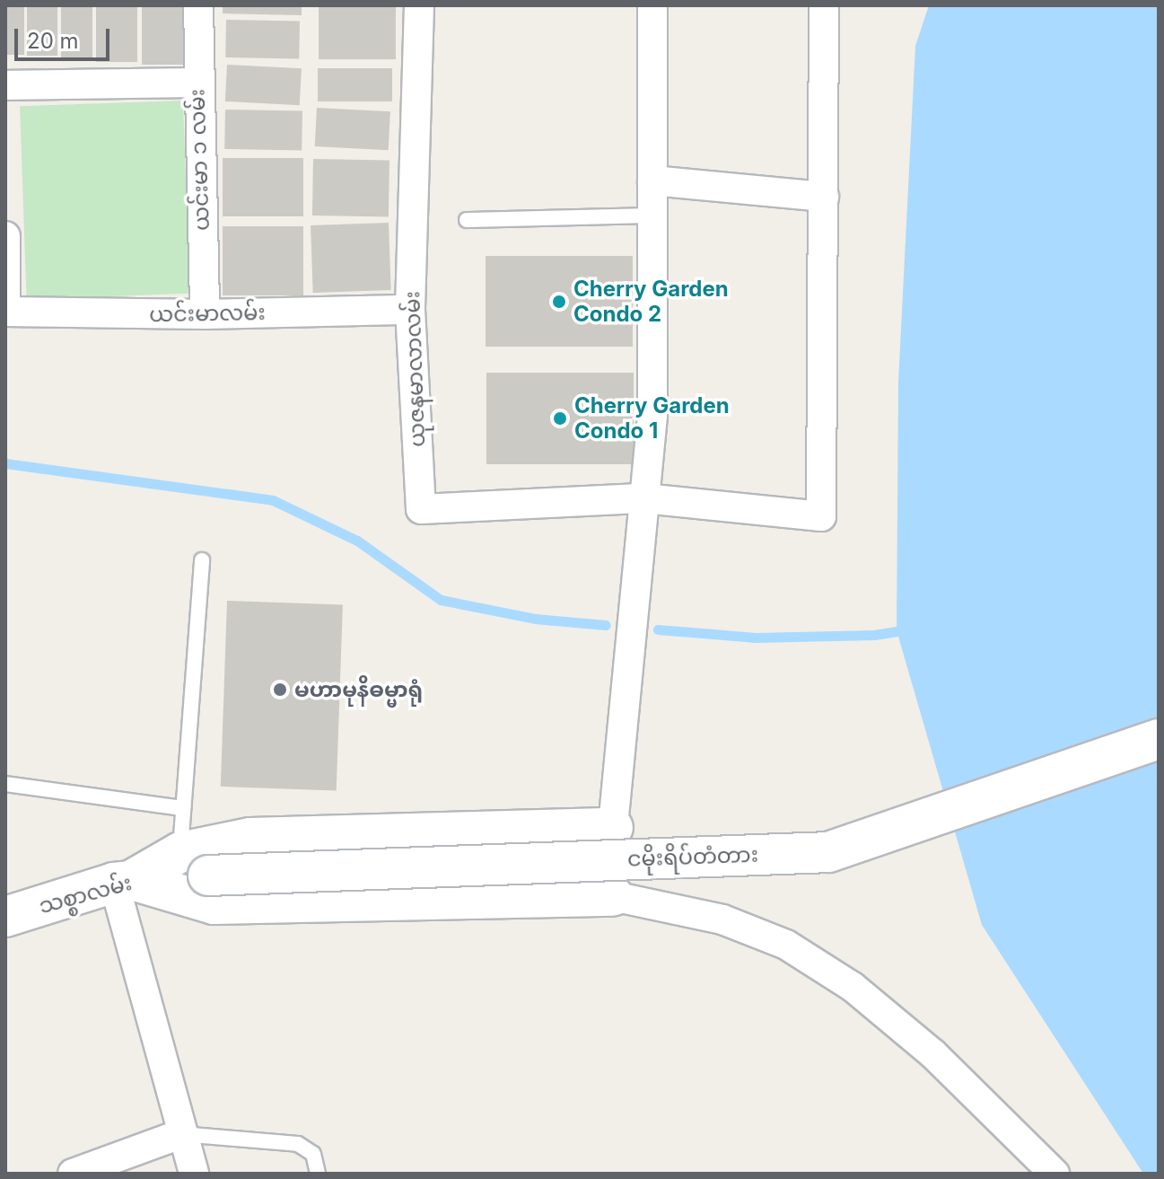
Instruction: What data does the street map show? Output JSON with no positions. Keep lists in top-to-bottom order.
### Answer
{
  "streets": {
    "main road": ["ငမိုးရိပ်တံတား", "သစ္စာလမ်း"],
    "street": ["ယင်းမာ ၁ လမ်း", "ယင်းမာလမ်း", "ယုဇနမာလာလမ်း"]
  },
  "crossings": [
    ["ယင်းမာ ၁ လမ်း", "ယင်းမာလမ်း"],
    ["ယင်းမာလမ်း", "ယုဇနမာလာလမ်း"],
    ["ငမိုးရိပ်တံတား", "သစ္စာလမ်း"]
  ],
  "places": ["Cherry Garden Condo 2", "Cherry Garden Condo 1", "မဟာမုနိဓမ္မာရုံ"],
  "scale_bar": "20 m"
}
